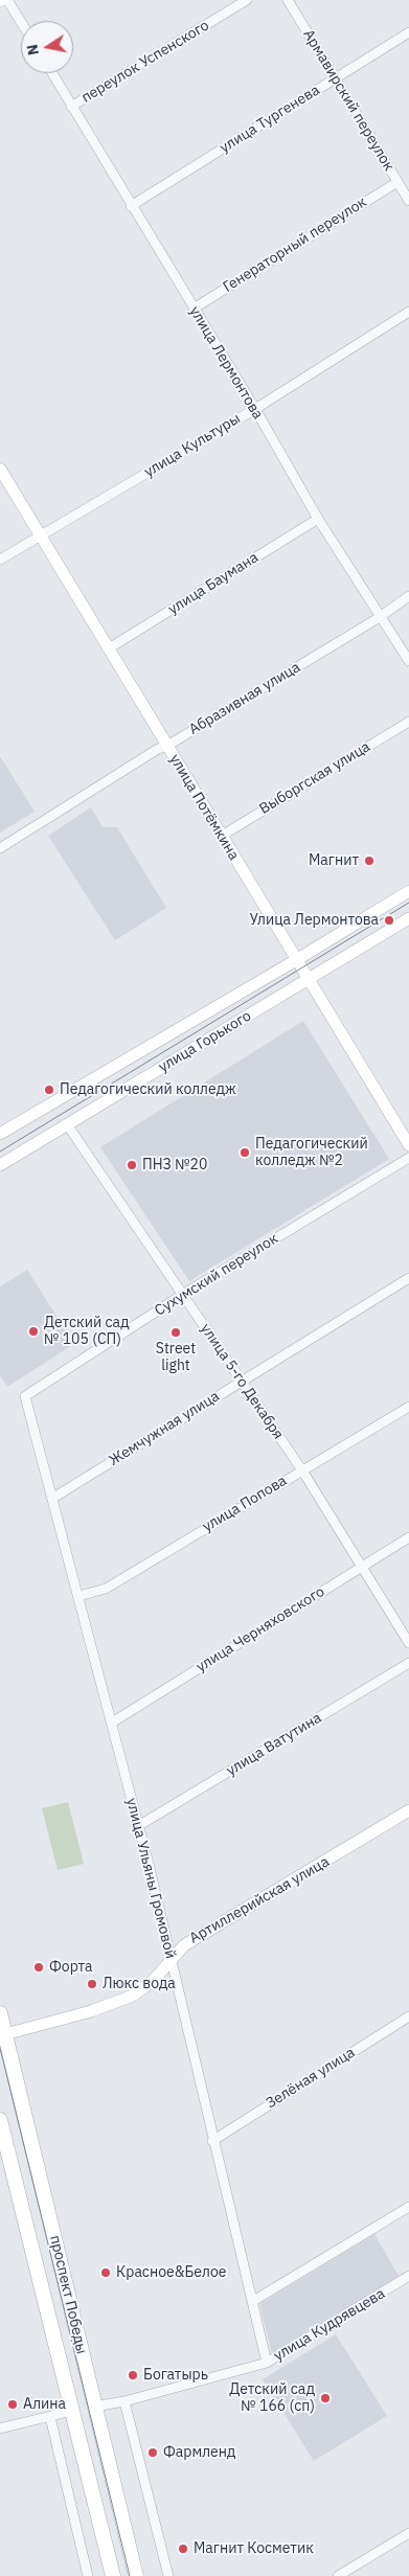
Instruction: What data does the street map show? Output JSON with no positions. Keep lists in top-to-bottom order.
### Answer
{
  "streets": {
    "main road": ["проспект Победы"],
    "street": [
      "переулок Успенского",
      "Армавирский переулок",
      "улица Тургенева",
      "Генераторный переулок",
      "улица Лермонтова",
      "улица Культуры",
      "улица Баумана",
      "Абразивная улица",
      "Выборгская улица",
      "улица Потёмкина",
      "улица Горького",
      "Сухумский переулок",
      "улица 5-го Декабря",
      "Жемчужная улица",
      "улица Попова",
      "улица Черняховского",
      "улица Ватутина",
      "улица Ульяны Громовой",
      "Артиллерийская улица",
      "Зелёная улица",
      "улица Кудрявцева"
    ]
  },
  "crossings": [
    ["переулок Успенского", "улица Лермонтова"],
    ["Армавирский переулок", "улица Тургенева"],
    ["Армавирский переулок", "Генераторный переулок"],
    ["улица Тургенева", "улица Лермонтова"],
    ["Генераторный переулок", "улица Лермонтова"],
    ["улица Лермонтова", "улица Культуры"],
    ["улица Лермонтова", "улица Баумана"],
    ["улица Лермонтова", "Абразивная улица"],
    ["улица Культуры", "улица Потёмкина"],
    ["улица Баумана", "улица Потёмкина"],
    ["Абразивная улица", "улица Потёмкина"],
    ["Выборгская улица", "улица Потёмкина"],
    ["улица Потёмкина", "улица Горького"],
    ["улица Горького", "улица 5-го Декабря"],
    ["Сухумский переулок", "улица 5-го Декабря"],
    ["Сухумский переулок", "улица Ульяны Громовой"],
    ["улица 5-го Декабря", "Жемчужная улица"],
    ["улица 5-го Декабря", "улица Попова"],
    ["улица 5-го Декабря", "улица Черняховского"],
    ["Жемчужная улица", "улица Ульяны Громовой"],
    ["улица Попова", "улица Ульяны Громовой"],
    ["улица Черняховского", "улица Ульяны Громовой"],
    ["улица Ватутина", "улица Ульяны Громовой"],
    ["улица Ульяны Громовой", "Артиллерийская улица"],
    ["улица Ульяны Громовой", "Зелёная улица"],
    ["улица Ульяны Громовой", "улица Кудрявцева"],
    ["Артиллерийская улица", "проспект Победы"],
    ["проспект Победы", "улица Кудрявцева"]
  ],
  "places": [
    "Магнит",
    "Улица Лермонтова",
    "Педагогический колледж",
    "Педагогический колледж №2",
    "ПНЗ №20",
    "Детский сад № 105 (СП)",
    "Street light",
    "Форта",
    "Люкс вода",
    "Красное&Белое",
    "Богатырь",
    "Детский сад № 166 (сп)",
    "Алина",
    "Фармленд",
    "Магнит Косметик"
  ],
  "north": "left"
}
